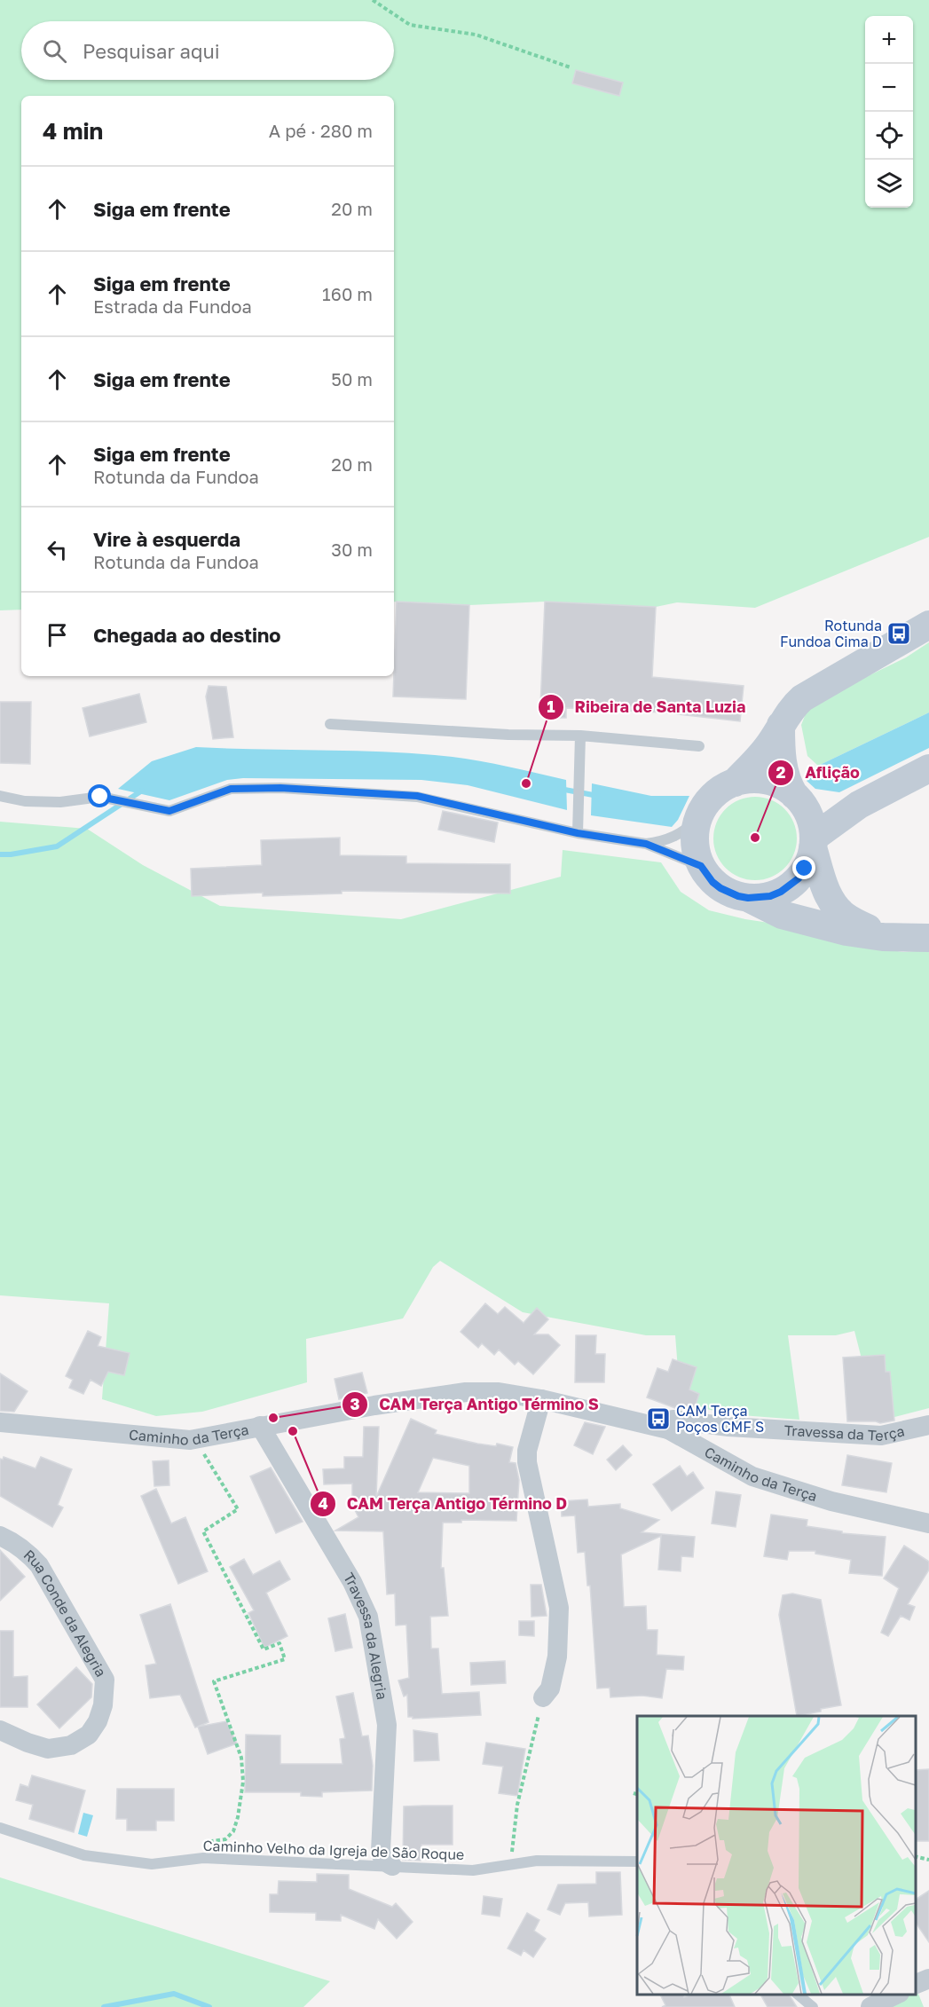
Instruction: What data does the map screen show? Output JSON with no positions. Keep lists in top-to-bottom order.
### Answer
{
  "streets": {
    "street": [
      "Travessa da Terça",
      "Caminho da Terça",
      "Rua Conde da Alegria",
      "Travessa da Alegria"
    ],
    "lane": ["Caminho Velho da Igreja de São Roque"]
  },
  "crossings": [
    ["Travessa da Terça", "Caminho da Terça"],
    ["Caminho da Terça", "Travessa da Alegria"],
    ["Travessa da Alegria", "Caminho Velho da Igreja de São Roque"]
  ],
  "places": {
    "bus stop": ["Rotunda Fundoa Cima D", "CAM Terça Poços CMF S"],
    "other": [
      "Ribeira de Santa Luzia",
      "Aflição",
      "CAM Terça Antigo Término S",
      "CAM Terça Antigo Término D"
    ]
  },
  "page": {
    "map_buttons": ["+", "−"],
    "search": "Pesquisar aqui",
    "heading": ["4 min", "A pé · 280 m"],
    "list": [
      ["Siga em frente", "20 m"],
      ["Siga em frente", "Estrada da Fundoa", "160 m"],
      ["Siga em frente", "50 m"],
      ["Siga em frente", "Rotunda da Fundoa", "20 m"],
      ["Vire à esquerda", "Rotunda da Fundoa", "30 m"],
      "Chegada ao destino"
    ]
  }
}
